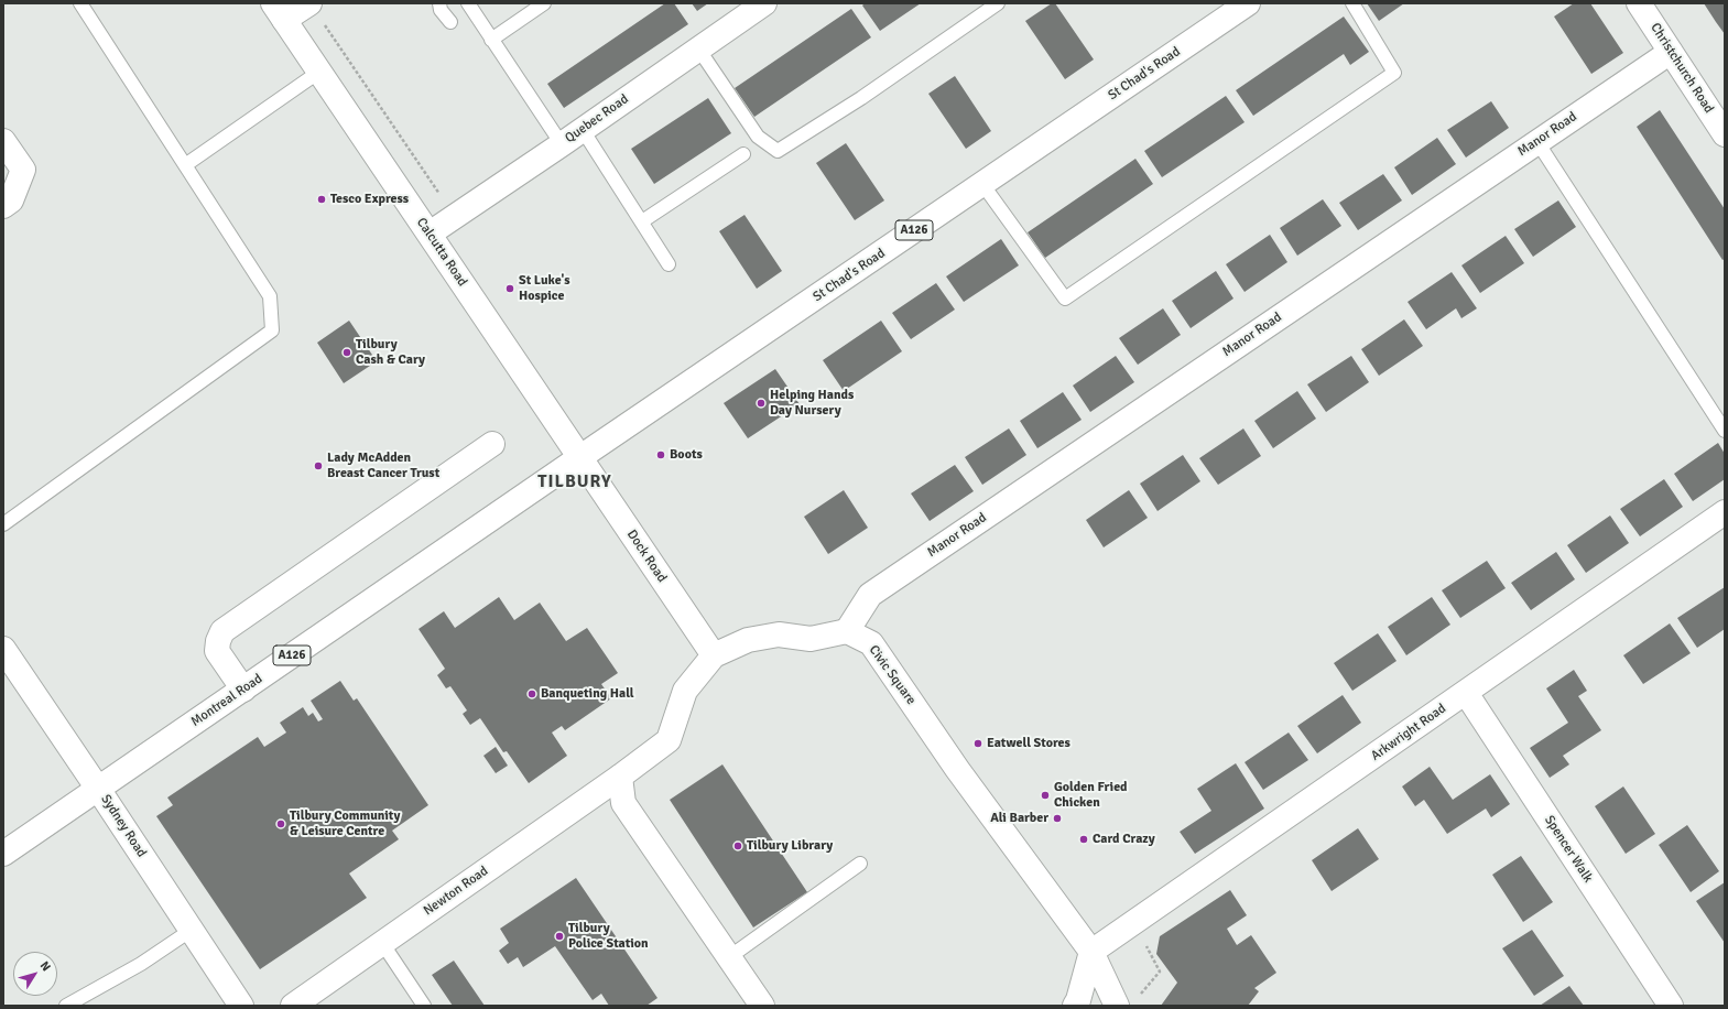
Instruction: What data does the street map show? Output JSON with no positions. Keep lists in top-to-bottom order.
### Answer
{
  "streets": {
    "street": [
      "Christchurch Road",
      "St Chad's Road",
      "Quebec Road",
      "Manor Road",
      "A126",
      "Calcutta Road",
      "Dock Road",
      "Civic Square",
      "Montreal Road",
      "Arkwright Road",
      "Sydney Road",
      "Spencer Walk",
      "Newton Road"
    ]
  },
  "crossings": [
    ["Christchurch Road", "Manor Road"],
    ["St Chad's Road", "Calcutta Road"],
    ["St Chad's Road", "Dock Road"],
    ["St Chad's Road", "Montreal Road"],
    ["Quebec Road", "Calcutta Road"],
    ["Manor Road", "Civic Square"],
    ["Calcutta Road", "Dock Road"],
    ["Calcutta Road", "Montreal Road"],
    ["Dock Road", "Montreal Road"],
    ["Civic Square", "Arkwright Road"],
    ["Montreal Road", "Sydney Road"],
    ["Arkwright Road", "Spencer Walk"]
  ],
  "districts": ["TILBURY"],
  "places": [
    "Tesco Express",
    "St Luke's Hospice",
    "Tilbury Cash & Cary",
    "Helping Hands Day Nursery",
    "Boots",
    "Lady McAdden Breast Cancer Trust",
    "Banqueting Hall",
    "Eatwell Stores",
    "Golden Fried Chicken",
    "Ali Barber",
    "Tilbury Community & Leisure Centre",
    "Card Crazy",
    "Tilbury Library",
    "Tilbury Police Station"
  ],
  "north": "top right"
}
